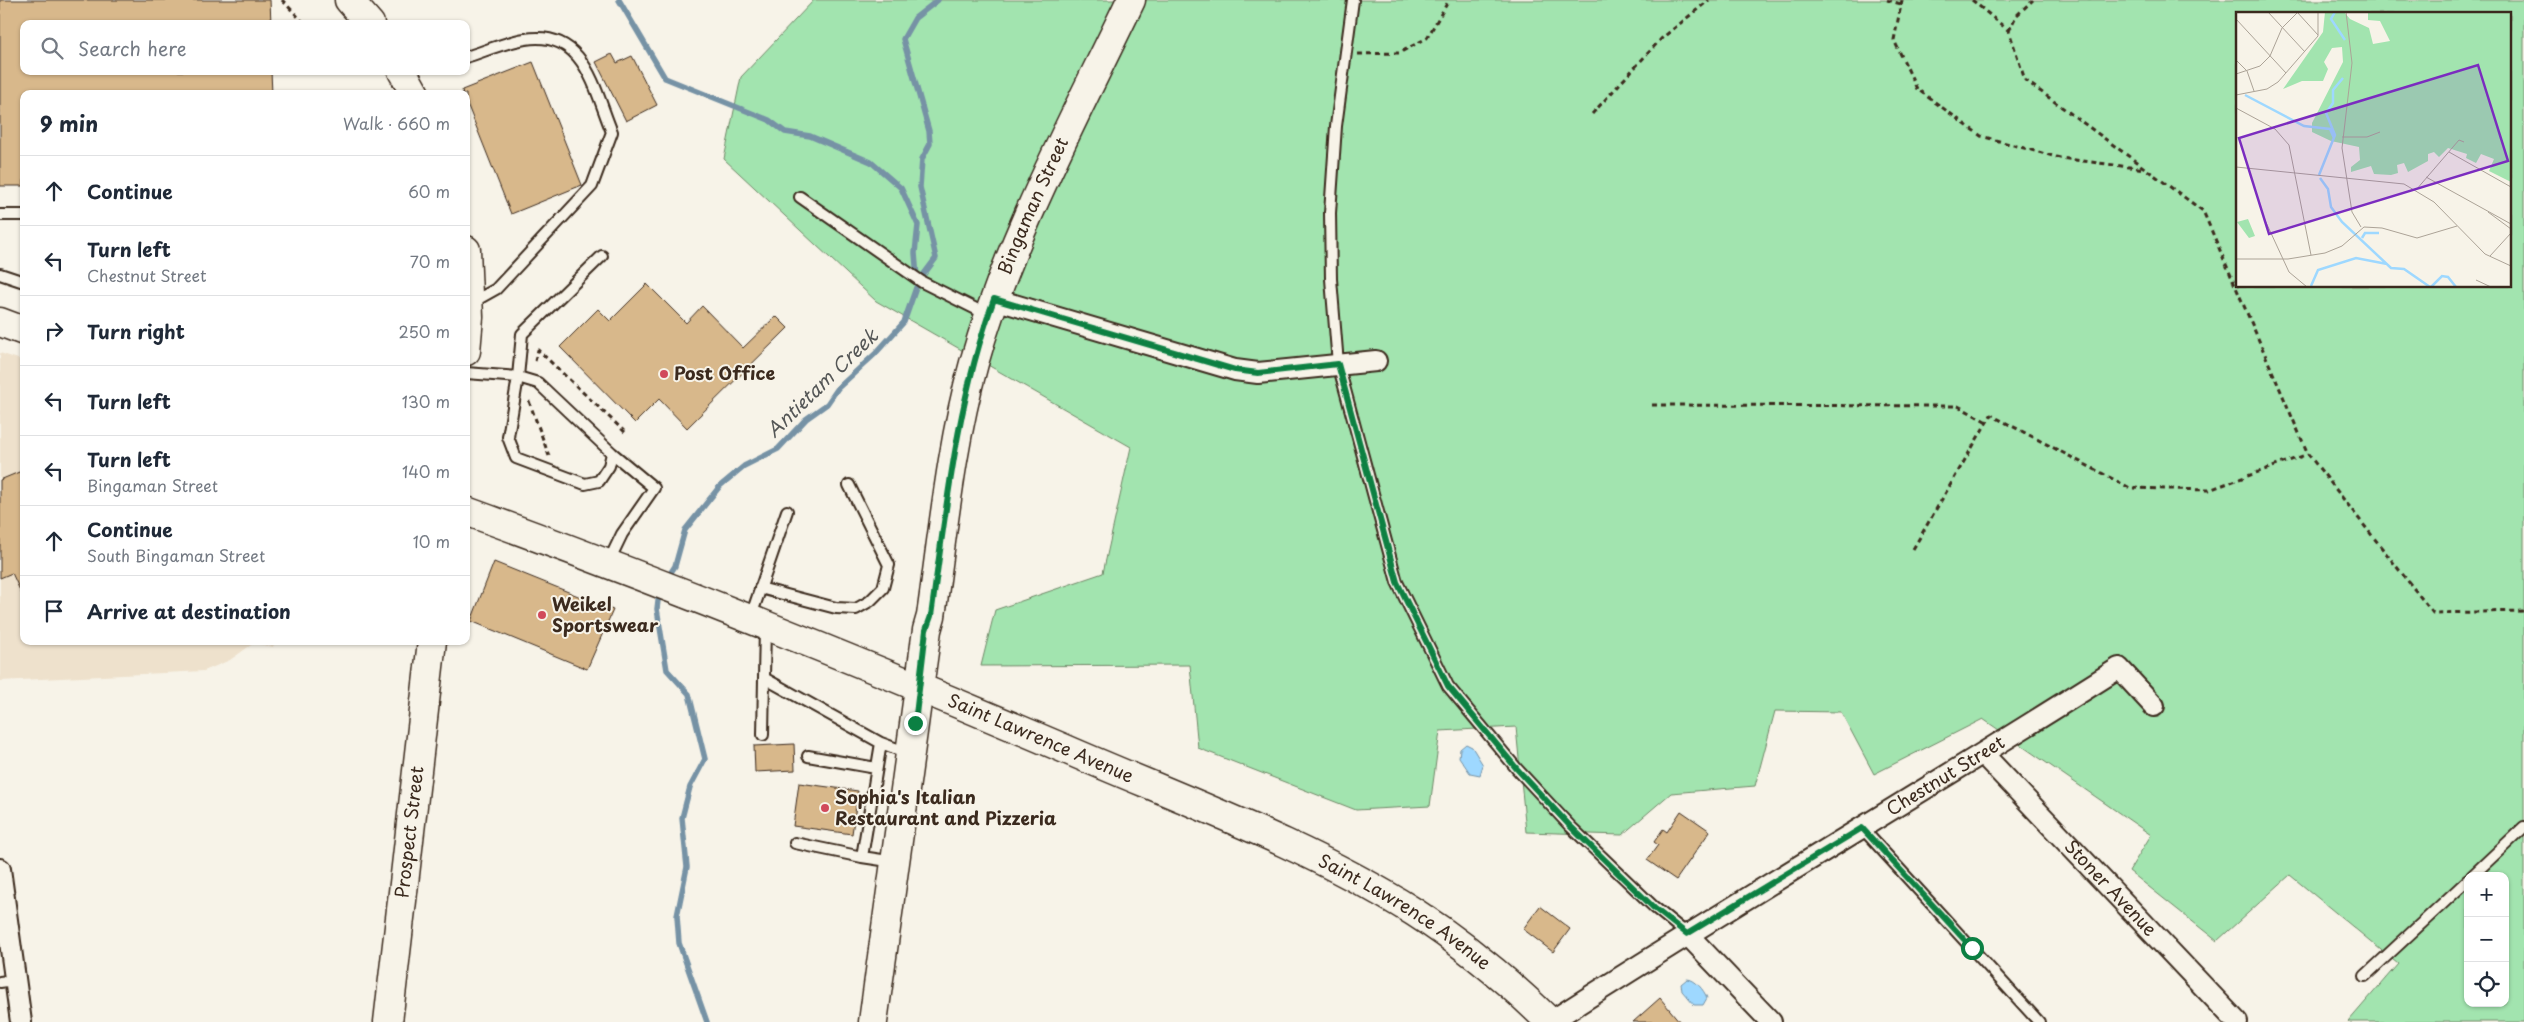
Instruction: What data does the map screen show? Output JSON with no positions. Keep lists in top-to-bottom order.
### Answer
{
  "streets": {
    "street": [
      "Bingaman Street",
      "Saint Lawrence Avenue",
      "Chestnut Street",
      "Prospect Street",
      "Stoner Avenue"
    ]
  },
  "crossings": [
    ["Bingaman Street", "Saint Lawrence Avenue"],
    ["Saint Lawrence Avenue", "Chestnut Street"],
    ["Chestnut Street", "Stoner Avenue"]
  ],
  "water": ["Antietam Creek"],
  "places": ["Post Office", "Weikel Sportswear", "Sophia's Italian Restaurant and Pizzeria"],
  "page": {
    "search": "Search here",
    "heading": ["9 min", "Walk · 660 m"],
    "list": [
      ["Continue", "60 m"],
      ["Turn left", "Chestnut Street", "70 m"],
      ["Turn right", "250 m"],
      ["Turn left", "130 m"],
      ["Turn left", "Bingaman Street", "140 m"],
      ["Continue", "South Bingaman Street", "10 m"],
      "Arrive at destination"
    ],
    "map_buttons": ["+", "−"]
  }
}
